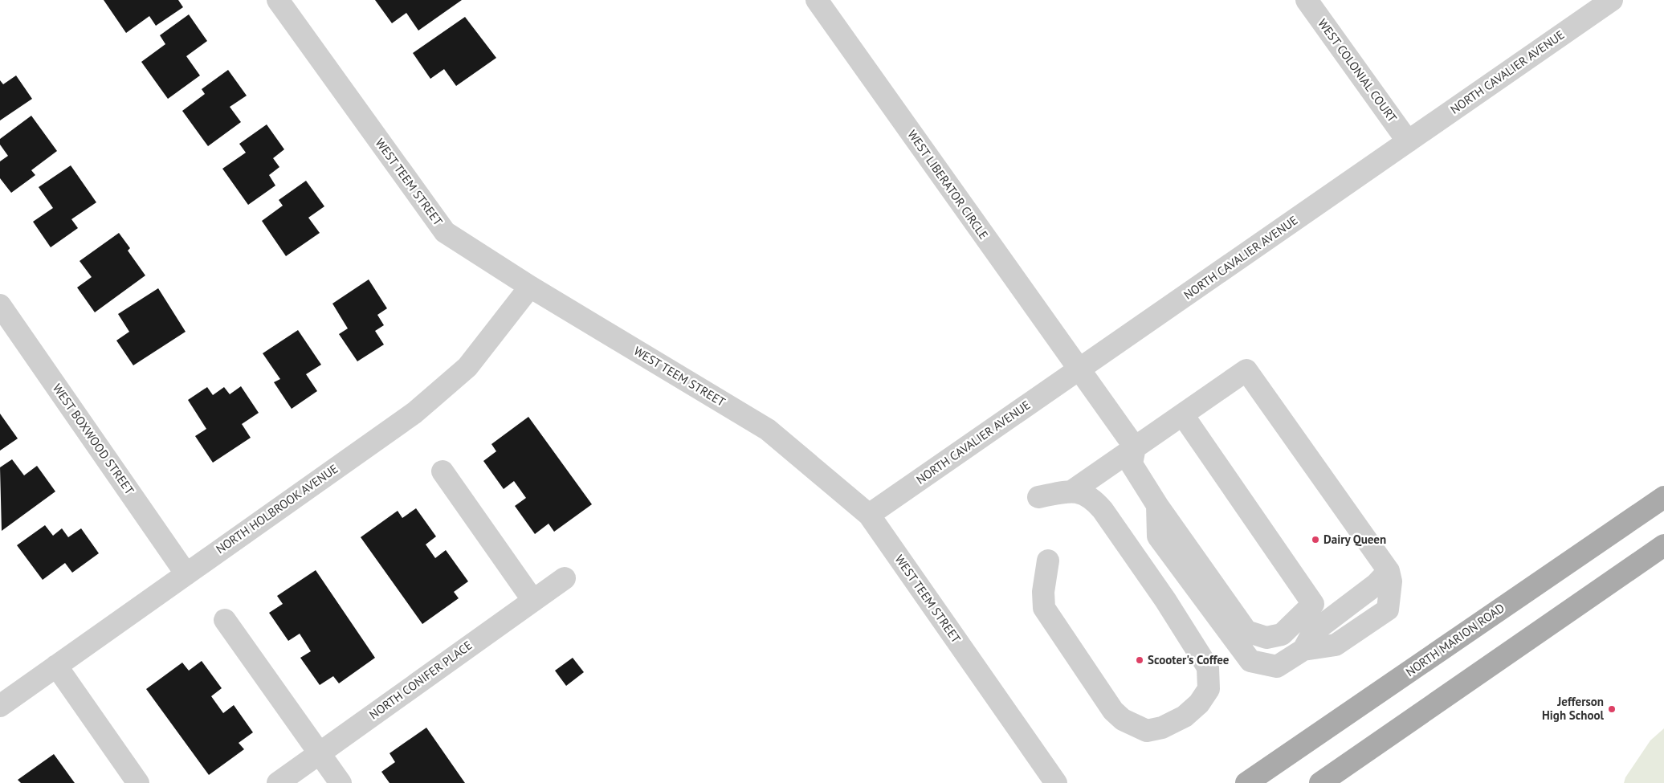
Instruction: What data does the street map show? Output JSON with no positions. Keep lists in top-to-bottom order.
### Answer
{
  "streets": {
    "main road": ["NORTH MARION ROAD"],
    "street": [
      "WEST COLONIAL COURT",
      "NORTH CAVALIER AVENUE",
      "WEST TEEM STREET",
      "WEST LIBERATOR CIRCLE",
      "WEST BOXWOOD STREET",
      "NORTH HOLBROOK AVENUE",
      "NORTH CONIFER PLACE"
    ]
  },
  "crossings": [
    ["WEST COLONIAL COURT", "NORTH CAVALIER AVENUE"],
    ["NORTH CAVALIER AVENUE", "WEST TEEM STREET"],
    ["NORTH CAVALIER AVENUE", "WEST LIBERATOR CIRCLE"],
    ["WEST TEEM STREET", "NORTH HOLBROOK AVENUE"],
    ["WEST BOXWOOD STREET", "NORTH HOLBROOK AVENUE"]
  ],
  "places": ["Dairy Queen", "Scooter's Coffee", "Jefferson High School"]
}
